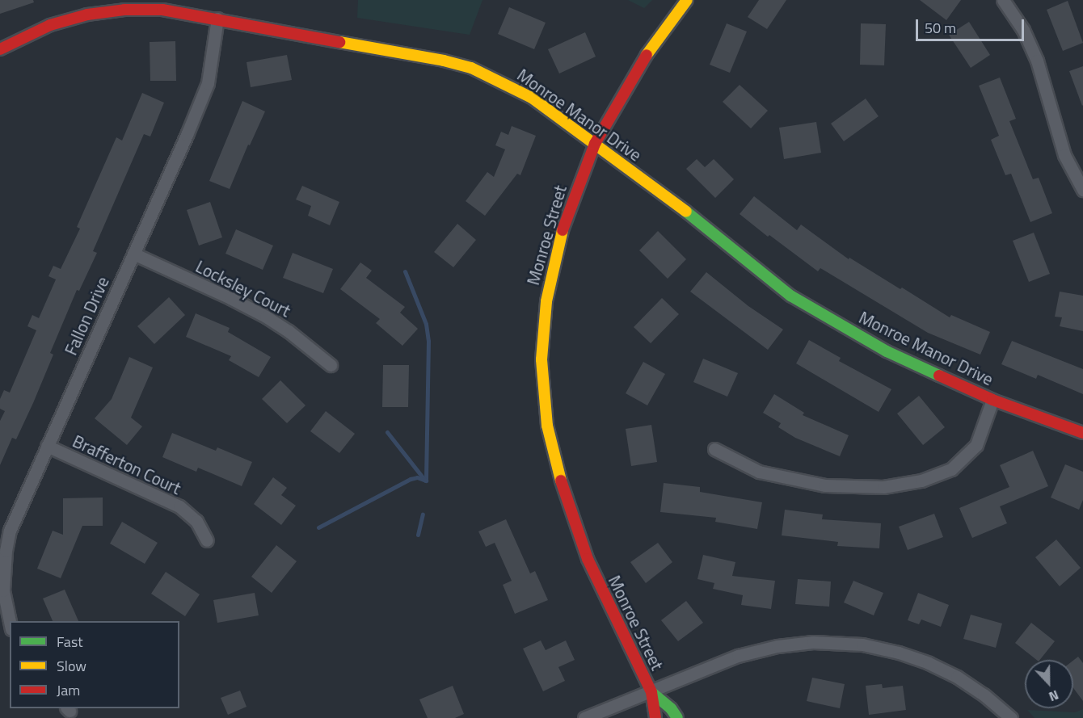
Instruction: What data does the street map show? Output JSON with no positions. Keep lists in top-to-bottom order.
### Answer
{
  "streets": {
    "street": [
      "Monroe Manor Drive",
      "Monroe Street",
      "Locksley Court",
      "Fallon Drive",
      "Brafferton Court"
    ]
  },
  "crossings": [
    ["Monroe Manor Drive", "Monroe Street"],
    ["Monroe Manor Drive", "Fallon Drive"],
    ["Locksley Court", "Fallon Drive"],
    ["Fallon Drive", "Brafferton Court"]
  ],
  "legend": ["Fast", "Slow", "Jam"],
  "scale_bar": "50 m",
  "north": "bottom"
}
